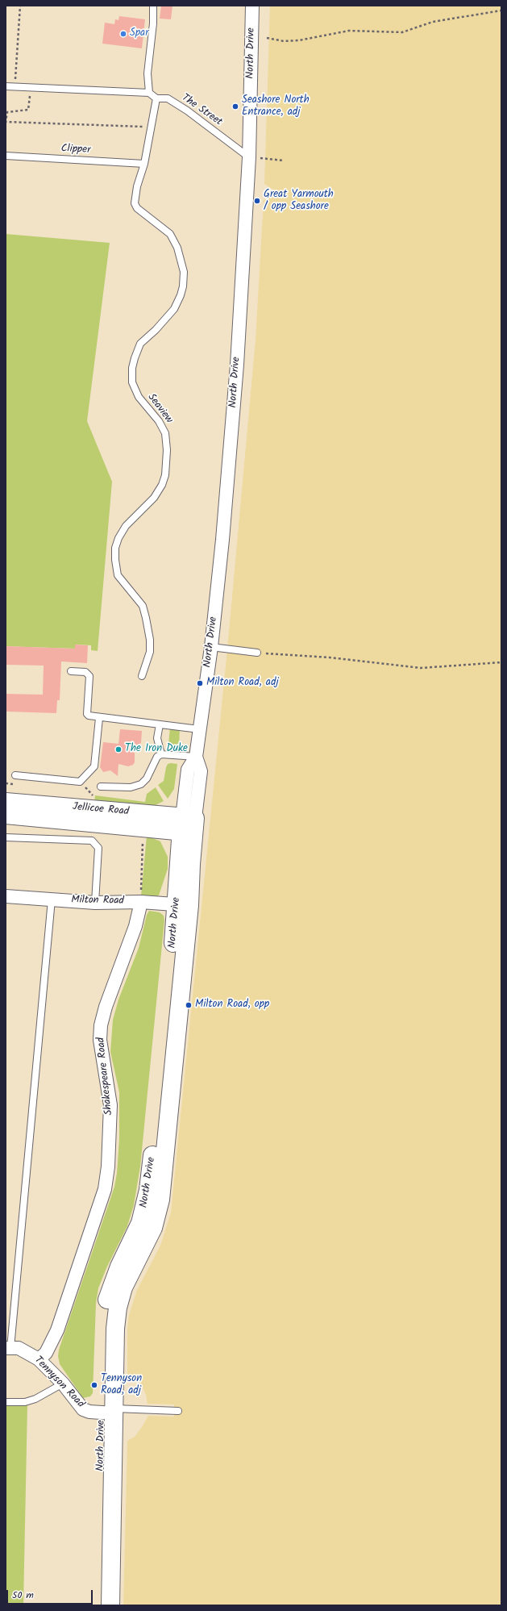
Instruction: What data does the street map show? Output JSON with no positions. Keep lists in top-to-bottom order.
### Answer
{
  "streets": {
    "street": [
      "North Drive",
      "Jellicoe Road",
      "Milton Road",
      "Shakespeare Road",
      "Tennyson Road"
    ],
    "lane": ["The Street", "Clipper", "Seaview"]
  },
  "crossings": [
    ["North Drive", "The Street"],
    ["North Drive", "Jellicoe Road"],
    ["North Drive", "Milton Road"],
    ["North Drive", "Tennyson Road"],
    ["Clipper", "Seaview"],
    ["Milton Road", "Shakespeare Road"],
    ["Shakespeare Road", "Tennyson Road"]
  ],
  "places": [
    "Spar",
    "Seashore North Entrance, adj",
    "Great Yarmouth / opp Seashore",
    "Milton Road, adj",
    "The Iron Duke",
    "Milton Road, opp",
    "Tennyson Road, adj"
  ],
  "scale_bar": "50 m"
}
